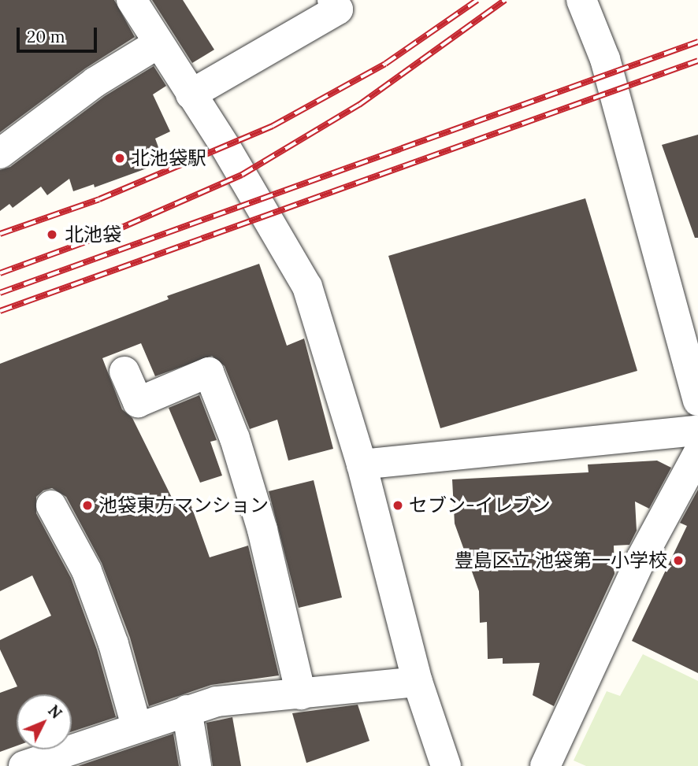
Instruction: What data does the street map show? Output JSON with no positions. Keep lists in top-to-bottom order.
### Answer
{
  "places": [
    "北池袋駅",
    "北池袋",
    "池袋東方マンション",
    "セブン-イレブン",
    "豊島区立 池袋第一小学校"
  ],
  "scale_bar": "20 m",
  "north": "top right"
}
